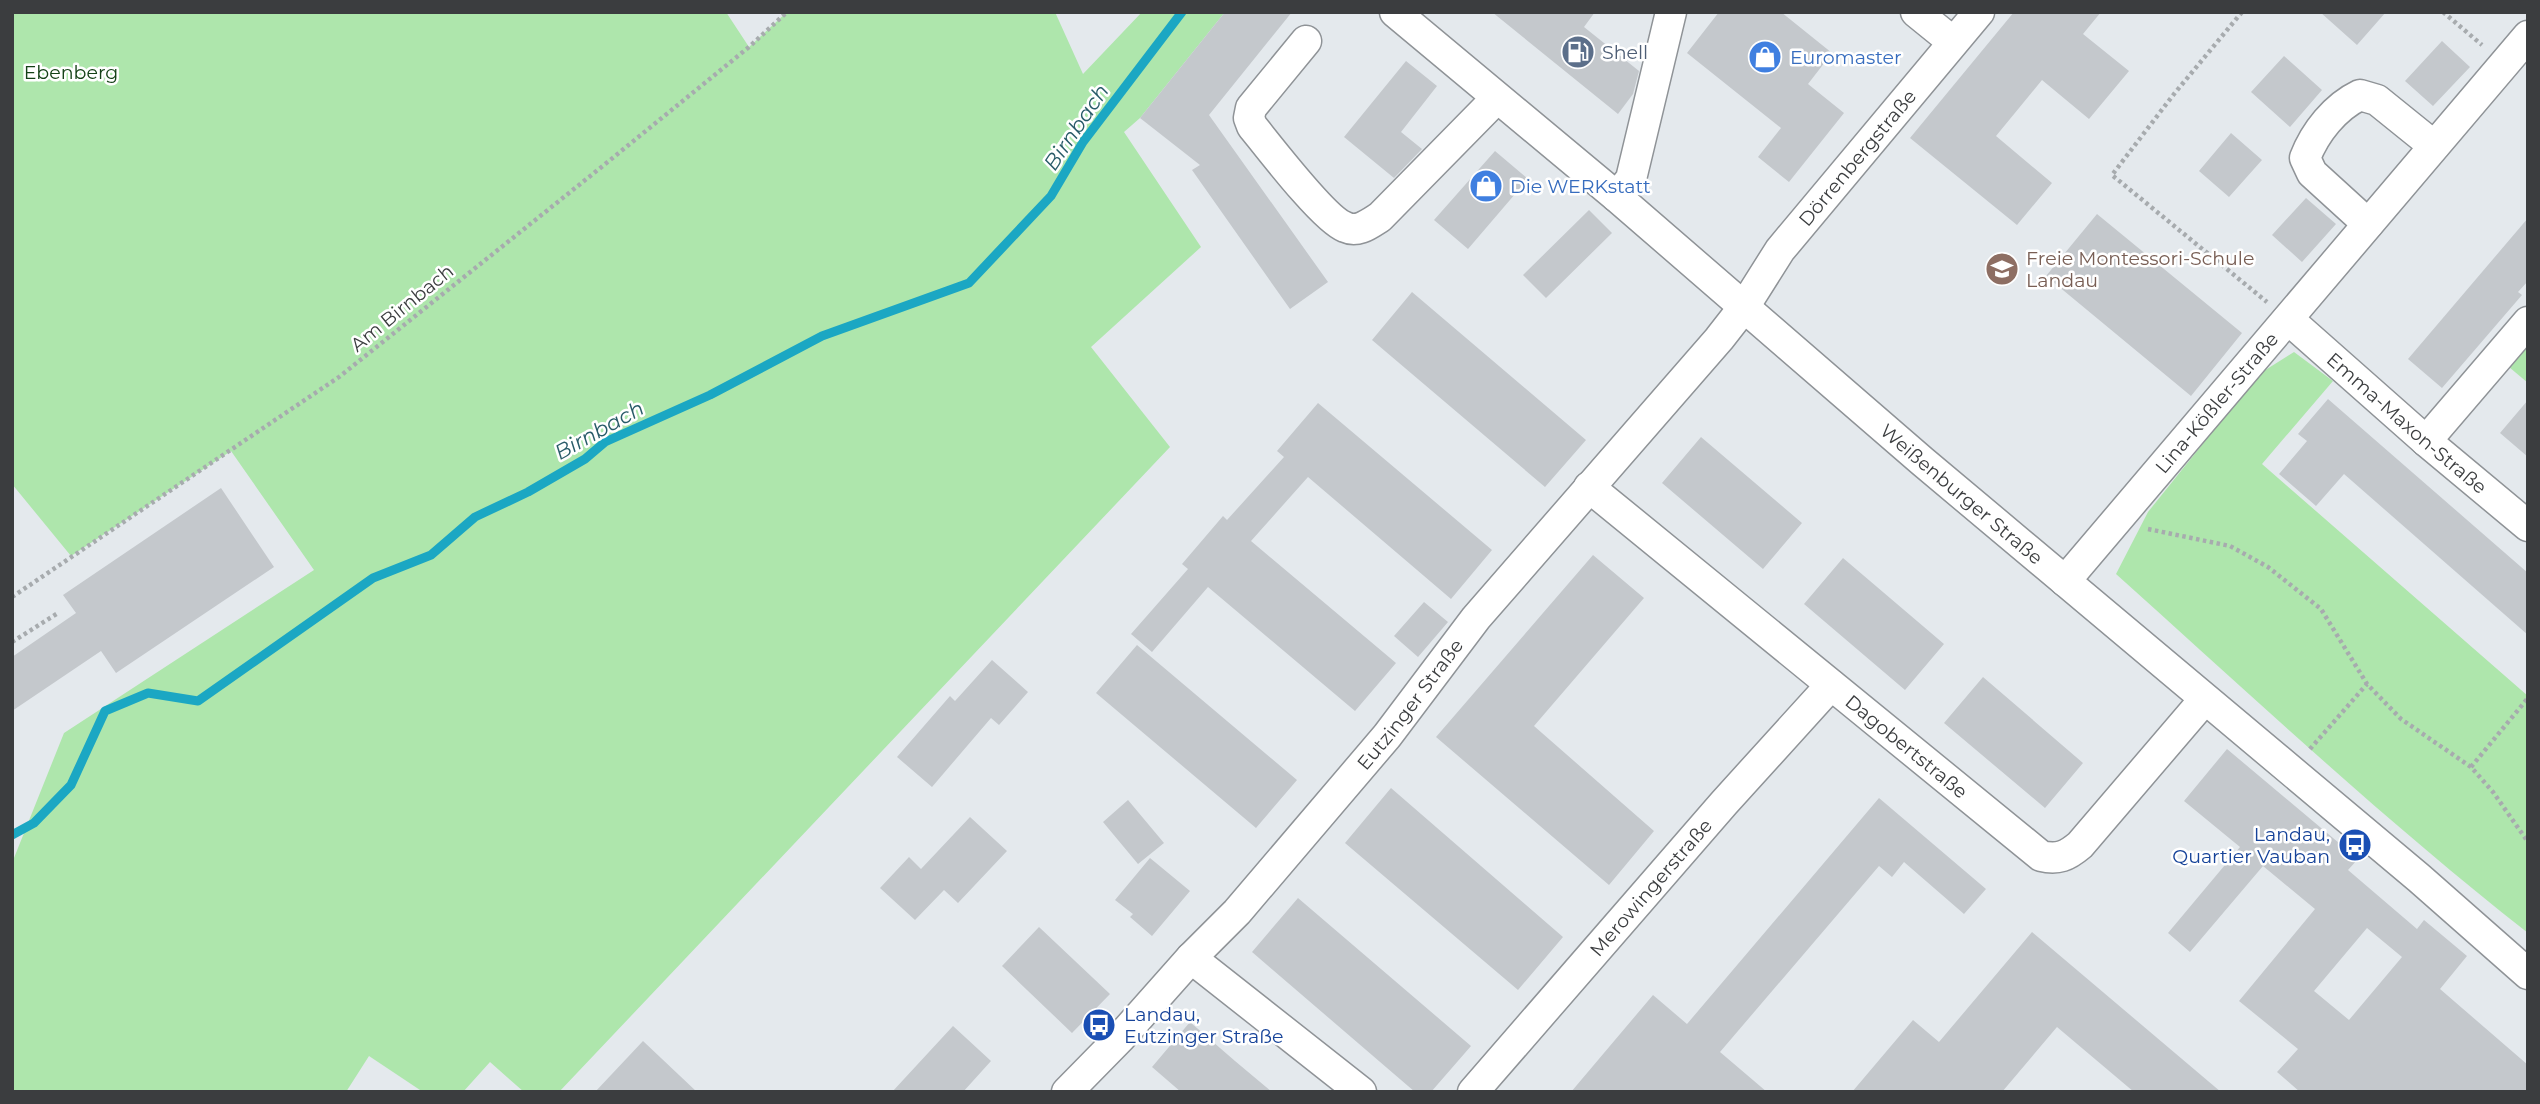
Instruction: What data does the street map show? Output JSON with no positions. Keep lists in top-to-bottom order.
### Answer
{
  "streets": {
    "street": [
      "Dörrenbergstraße",
      "Lina-Kößler-Straße",
      "Emma-Maxon-Straße",
      "Weißenburger Straße",
      "Eutzinger Straße",
      "Dagobertstraße",
      "Merowingerstraße"
    ],
    "path": ["Am Birnbach"]
  },
  "crossings": [
    ["Dörrenbergstraße", "Weißenburger Straße"],
    ["Dörrenbergstraße", "Eutzinger Straße"],
    ["Lina-Kößler-Straße", "Emma-Maxon-Straße"],
    ["Lina-Kößler-Straße", "Weißenburger Straße"],
    ["Weißenburger Straße", "Eutzinger Straße"],
    ["Weißenburger Straße", "Dagobertstraße"],
    ["Eutzinger Straße", "Dagobertstraße"],
    ["Dagobertstraße", "Merowingerstraße"]
  ],
  "water": ["Birnbach"],
  "parks": ["Ebenberg"],
  "places": {
    "fuel station": ["Shell"],
    "shop": ["Euromaster", "Die WERKstatt"],
    "school or university": ["Freie Montessori-Schule Landau"],
    "bus stop": ["Landau, Quartier Vauban", "Landau, Eutzinger Straße"]
  }
}
